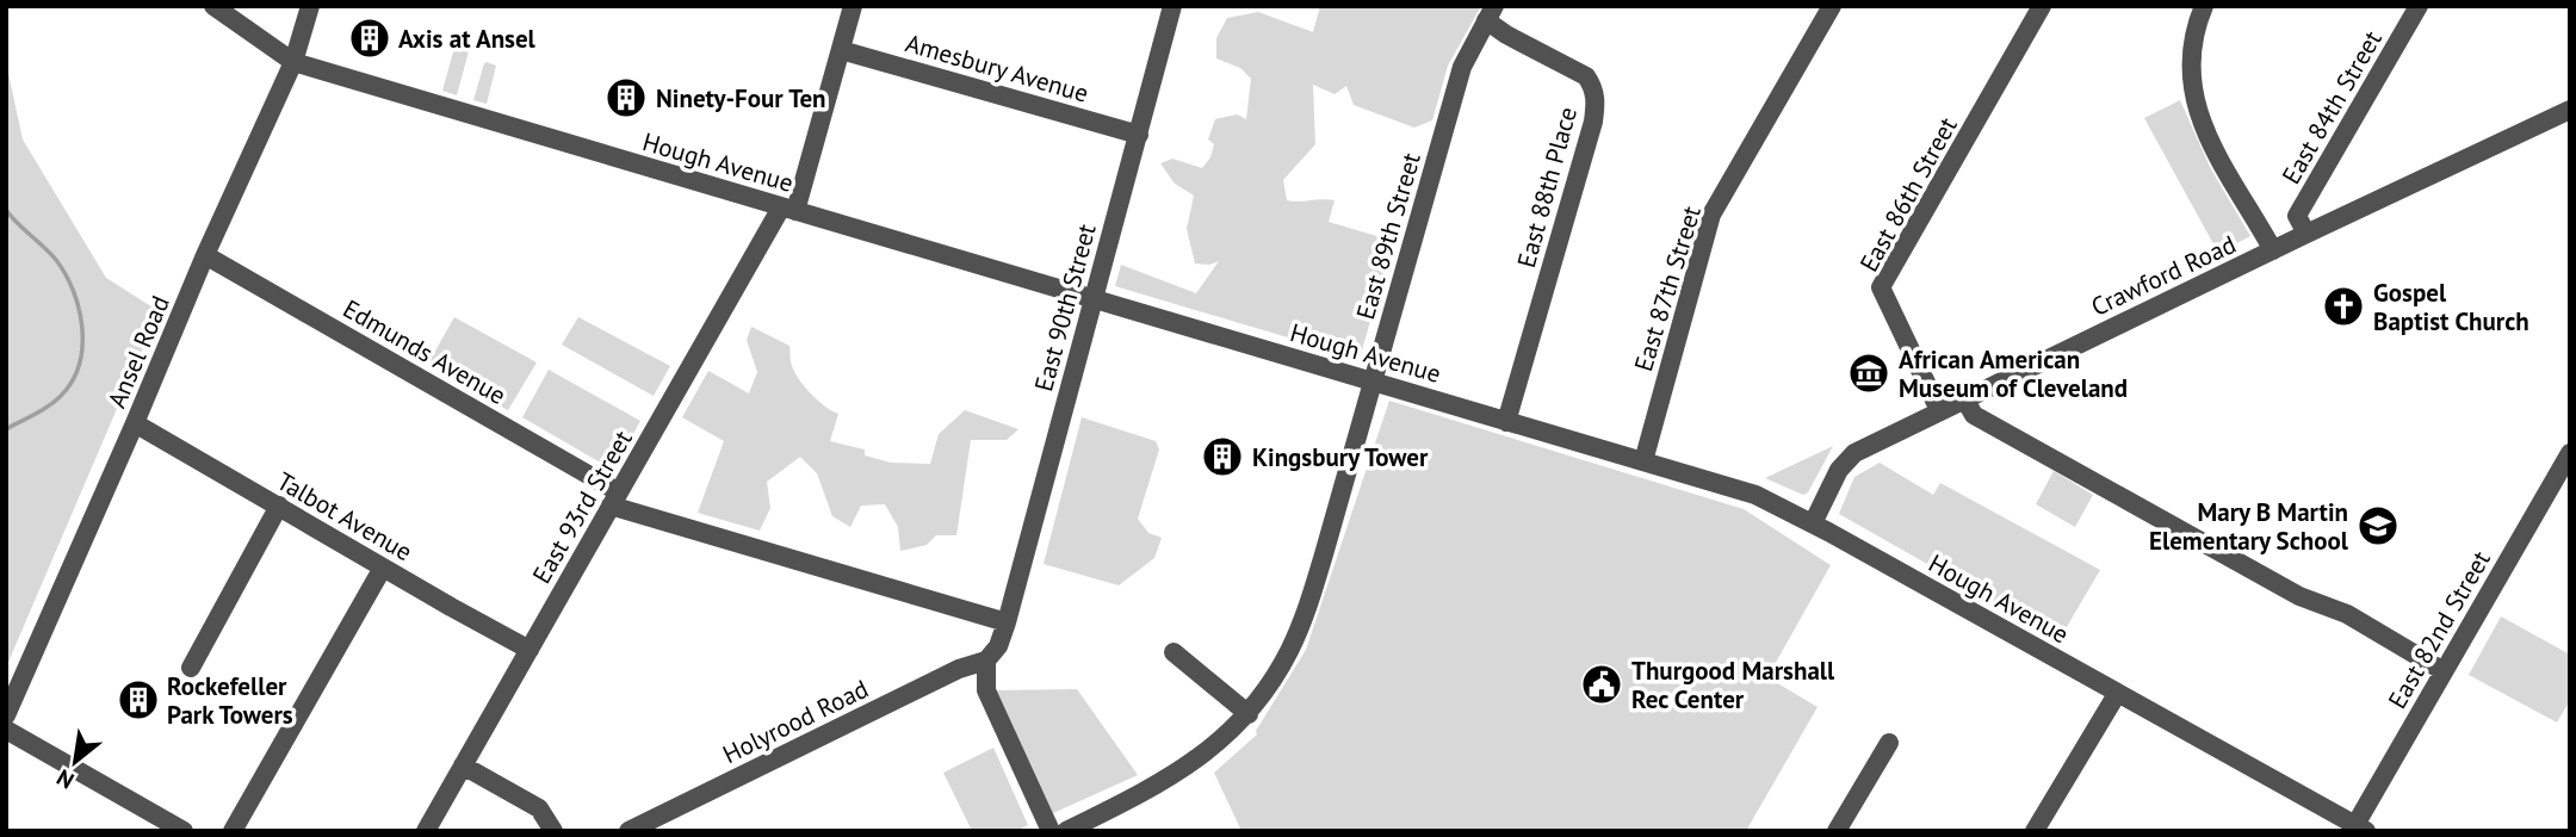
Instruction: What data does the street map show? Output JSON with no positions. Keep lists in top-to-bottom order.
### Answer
{
  "streets": {
    "street": [
      "Amesbury Avenue",
      "East 84th Street",
      "Hough Avenue",
      "East 88th Place",
      "East 86th Street",
      "East 89th Street",
      "Crawford Road",
      "East 87th Street",
      "East 90th Street",
      "Ansel Road",
      "Edmunds Avenue",
      "East 93rd Street",
      "Talbot Avenue",
      "East 82nd Street",
      "Holyrood Road"
    ]
  },
  "crossings": [
    ["Amesbury Avenue", "East 90th Street"],
    ["Amesbury Avenue", "East 93rd Street"],
    ["East 84th Street", "Crawford Road"],
    ["Hough Avenue", "East 88th Place"],
    ["Hough Avenue", "East 89th Street"],
    ["Hough Avenue", "Crawford Road"],
    ["Hough Avenue", "East 87th Street"],
    ["Hough Avenue", "East 90th Street"],
    ["Hough Avenue", "Ansel Road"],
    ["Hough Avenue", "East 93rd Street"],
    ["Hough Avenue", "East 82nd Street"],
    ["East 88th Place", "East 89th Street"],
    ["East 86th Street", "Crawford Road"],
    ["East 90th Street", "Edmunds Avenue"],
    ["East 90th Street", "Holyrood Road"],
    ["Ansel Road", "Edmunds Avenue"],
    ["Ansel Road", "Talbot Avenue"],
    ["Edmunds Avenue", "East 93rd Street"],
    ["East 93rd Street", "Talbot Avenue"]
  ],
  "places": {
    "building": [
      "Axis at Ansel",
      "Ninety-Four Ten",
      "Kingsbury Tower",
      "Rockefeller Park Towers"
    ],
    "church": ["Gospel Baptist Church"],
    "museum": ["African American Museum of Cleveland"],
    "school or university": ["Mary B Martin Elementary School"],
    "public building": ["Thurgood Marshall Rec Center"]
  },
  "north": "bottom left"
}
